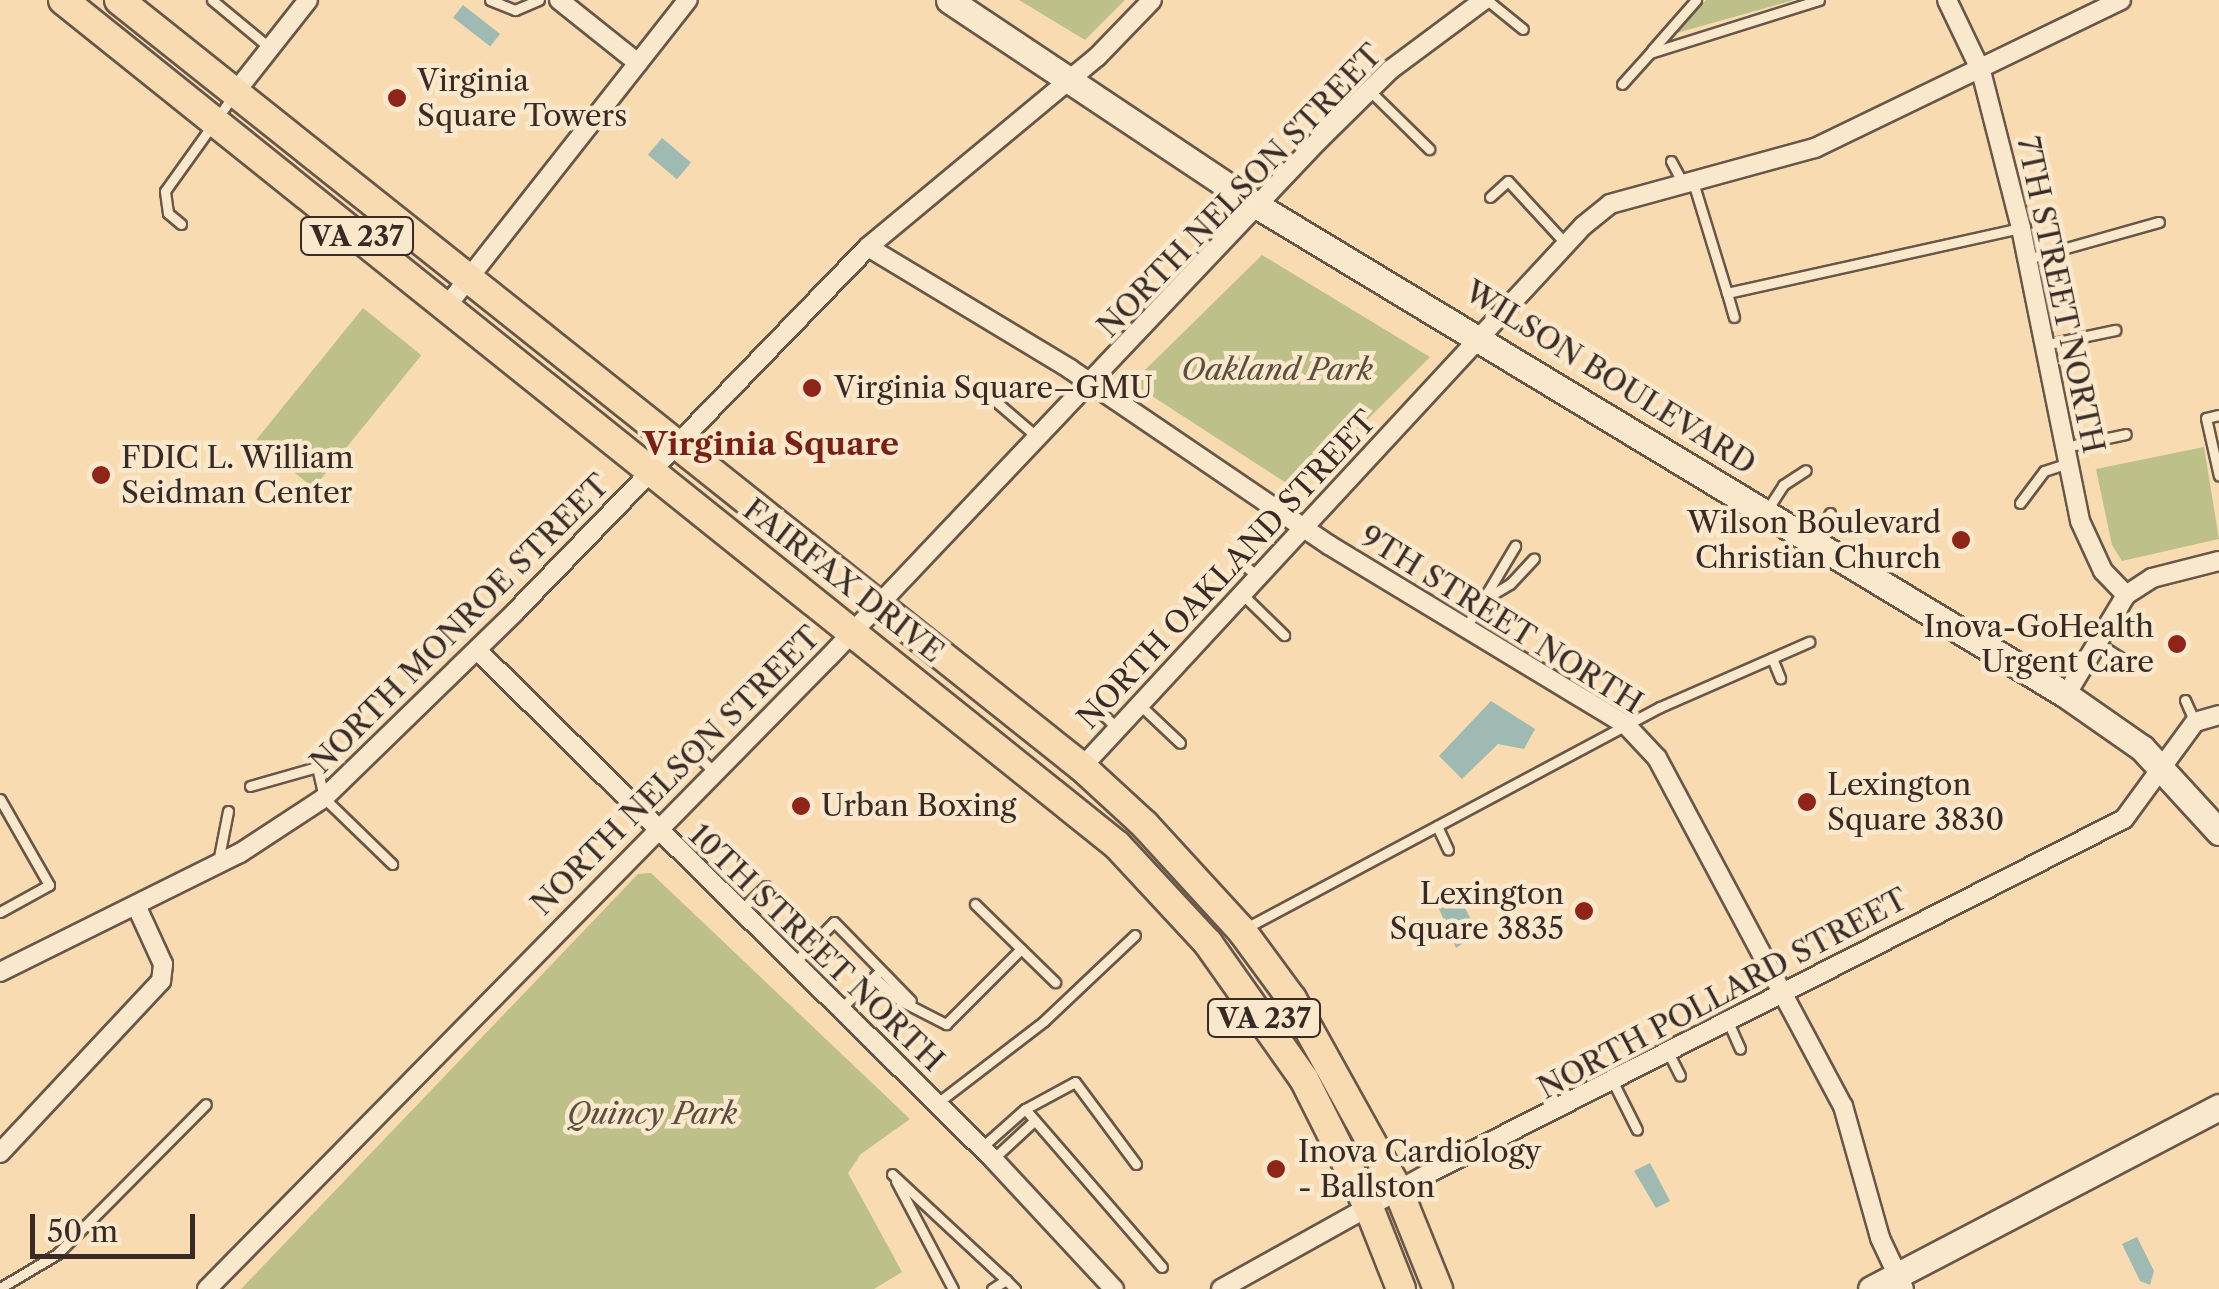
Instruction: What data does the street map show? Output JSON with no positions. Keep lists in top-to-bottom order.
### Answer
{
  "streets": {
    "main road": ["VA 237", "WILSON BOULEVARD", "FAIRFAX DRIVE"],
    "street": [
      "NORTH NELSON STREET",
      "7TH STREET NORTH",
      "NORTH OAKLAND STREET",
      "9TH STREET NORTH",
      "NORTH MONROE STREET",
      "10TH STREET NORTH",
      "NORTH POLLARD STREET"
    ]
  },
  "crossings": [
    ["NORTH NELSON STREET", "WILSON BOULEVARD"],
    ["NORTH NELSON STREET", "FAIRFAX DRIVE"],
    ["NORTH NELSON STREET", "9TH STREET NORTH"],
    ["NORTH NELSON STREET", "10TH STREET NORTH"],
    ["7TH STREET NORTH", "NORTH OAKLAND STREET"],
    ["WILSON BOULEVARD", "NORTH OAKLAND STREET"],
    ["WILSON BOULEVARD", "NORTH MONROE STREET"],
    ["WILSON BOULEVARD", "NORTH POLLARD STREET"],
    ["NORTH OAKLAND STREET", "FAIRFAX DRIVE"],
    ["NORTH OAKLAND STREET", "9TH STREET NORTH"],
    ["FAIRFAX DRIVE", "NORTH MONROE STREET"],
    ["FAIRFAX DRIVE", "NORTH POLLARD STREET"],
    ["9TH STREET NORTH", "NORTH MONROE STREET"],
    ["9TH STREET NORTH", "NORTH POLLARD STREET"],
    ["NORTH MONROE STREET", "10TH STREET NORTH"]
  ],
  "districts": ["Virginia Square"],
  "parks": ["Oakland Park", "Quincy Park"],
  "places": [
    "Virginia Square Towers",
    "Virginia Square–GMU",
    "FDIC L. William Seidman Center",
    "Wilson Boulevard Christian Church",
    "Inova-GoHealth Urgent Care",
    "Lexington Square 3830",
    "Urban Boxing",
    "Lexington Square 3835",
    "Inova Cardiology - Ballston"
  ],
  "scale_bar": "50 m"
}
